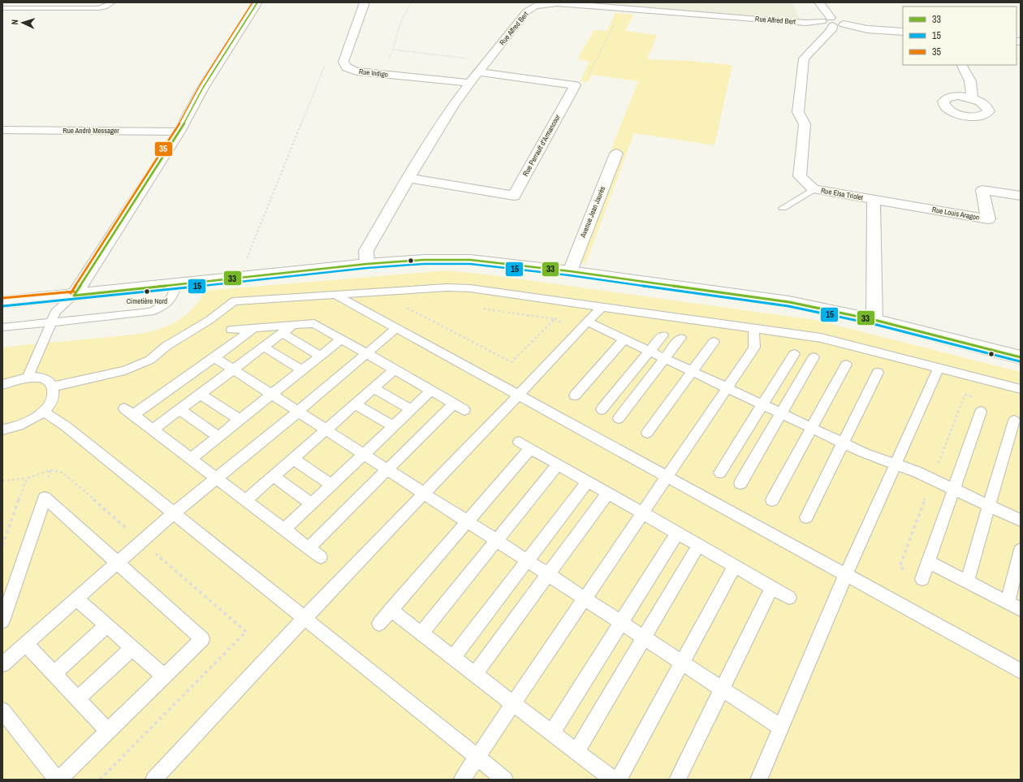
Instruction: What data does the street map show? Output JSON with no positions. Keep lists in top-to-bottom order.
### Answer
{
  "streets": {
    "street": [
      "Rue Alfred Bert",
      "Rue Indigo",
      "Rue André Messager",
      "Rue Perrault d'Armancour",
      "Rue Elsa Triolet",
      "Avenue Jean Jaurès",
      "Rue Louis Aragon"
    ]
  },
  "crossings": [
    ["Rue Alfred Bert", "Rue Indigo"],
    ["Rue Alfred Bert", "Rue Perrault d'Armancour"],
    ["Rue Alfred Bert", "Rue Elsa Triolet"],
    ["Rue Elsa Triolet", "Rue Louis Aragon"]
  ],
  "places": ["Cimetière Nord"],
  "lines": ["transit line 33", "transit line 35", "transit line 15"],
  "legend": ["33", "15", "35"],
  "north": "left"
}
